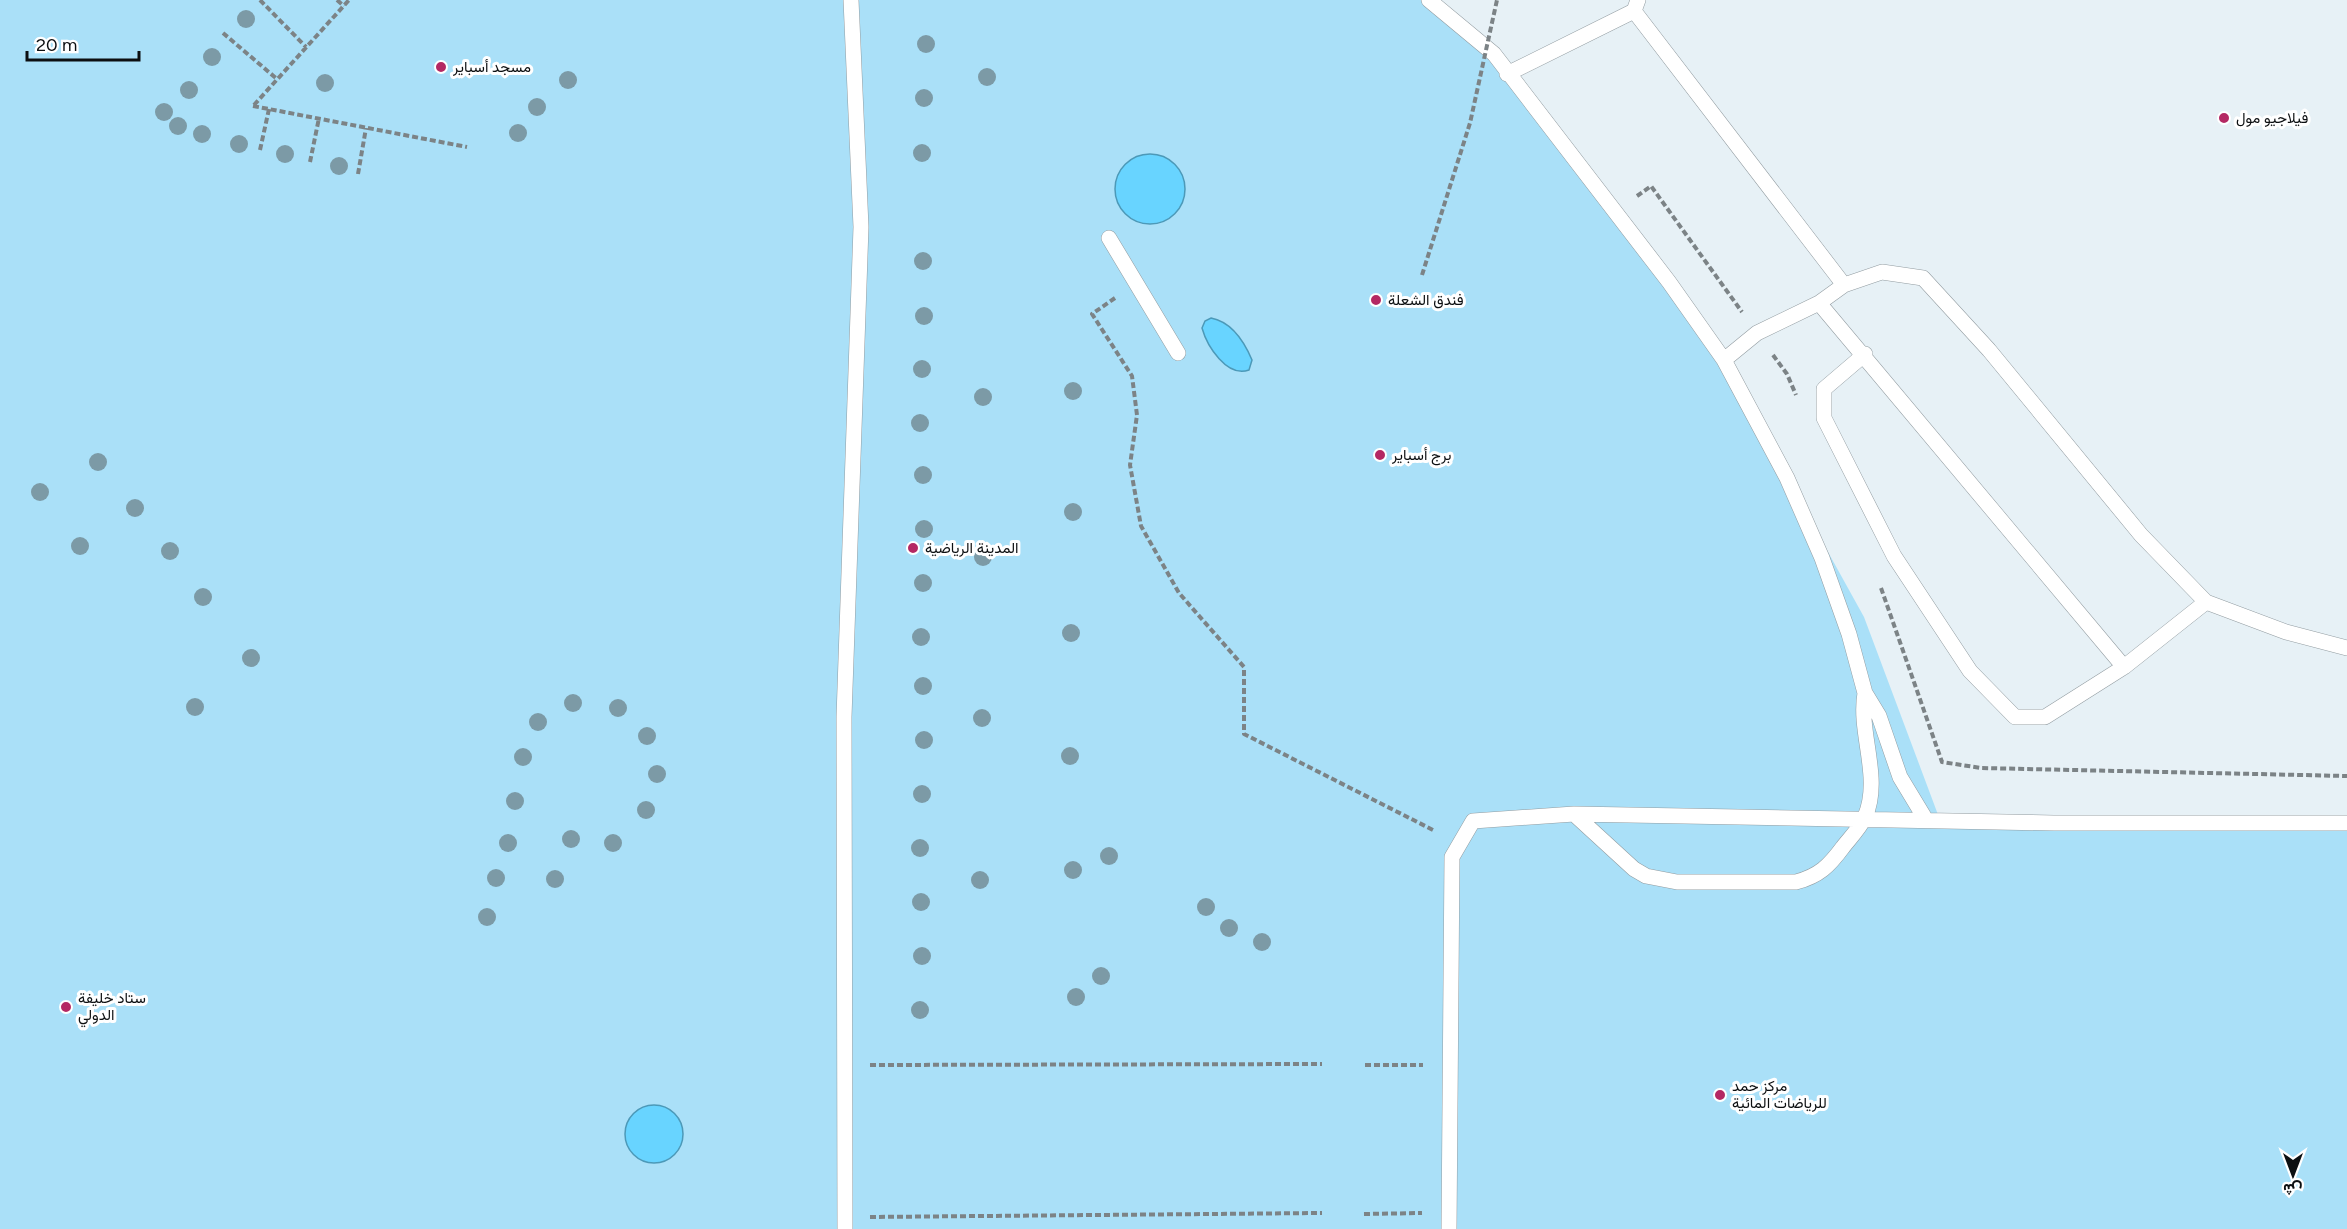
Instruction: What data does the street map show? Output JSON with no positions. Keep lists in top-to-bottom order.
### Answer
{
  "places": [
    "مسجد أسباير",
    "فيلاجيو مول",
    "فندق الشعلة",
    "برج أسباير",
    "المدينة الرياضية",
    "ستاد خليفة الدولي",
    "مركز حمد للرياضات المائية"
  ],
  "scale_bar": "20 m",
  "north": "bottom"
}
